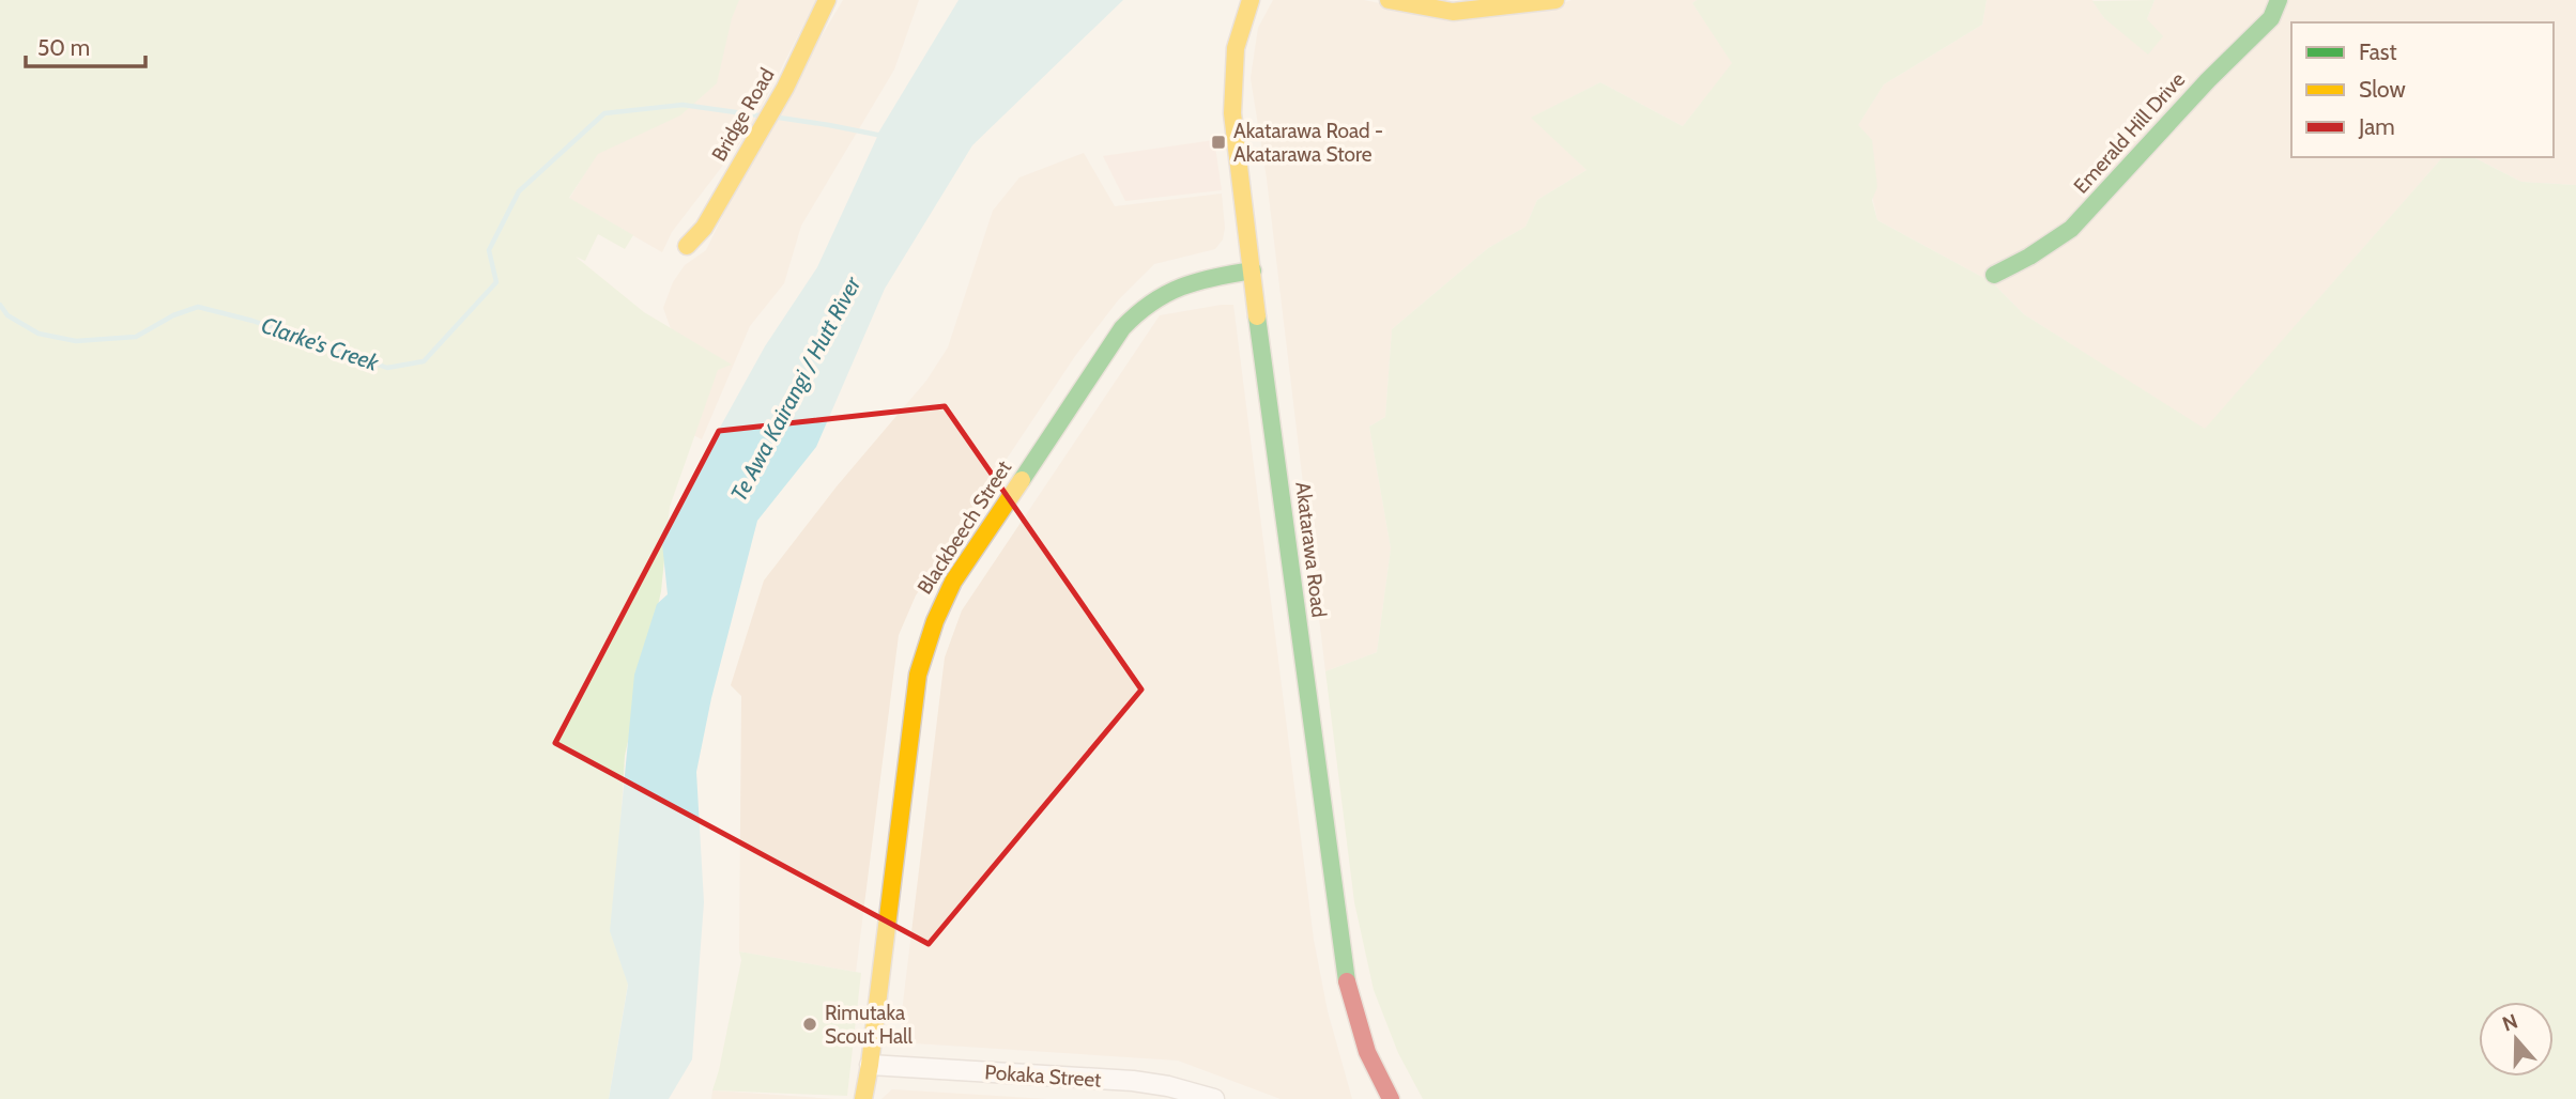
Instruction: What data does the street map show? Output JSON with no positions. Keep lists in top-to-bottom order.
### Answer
{
  "streets": {
    "street": [
      "Bridge Road",
      "Emerald Hill Drive",
      "Blackbeech Street",
      "Akatarawa Road",
      "Pokaka Street"
    ]
  },
  "crossings": [
    ["Blackbeech Street", "Akatarawa Road"],
    ["Blackbeech Street", "Pokaka Street"]
  ],
  "water": ["Clarke's Creek", "Te Awa Kairangi / Hutt River"],
  "places": {
    "transit": ["Akatarawa Road - Akatarawa Store"],
    "other": ["Rimutaka Scout Hall"]
  },
  "legend": ["Fast", "Slow", "Jam"],
  "scale_bar": "50 m",
  "north": "top"
}
